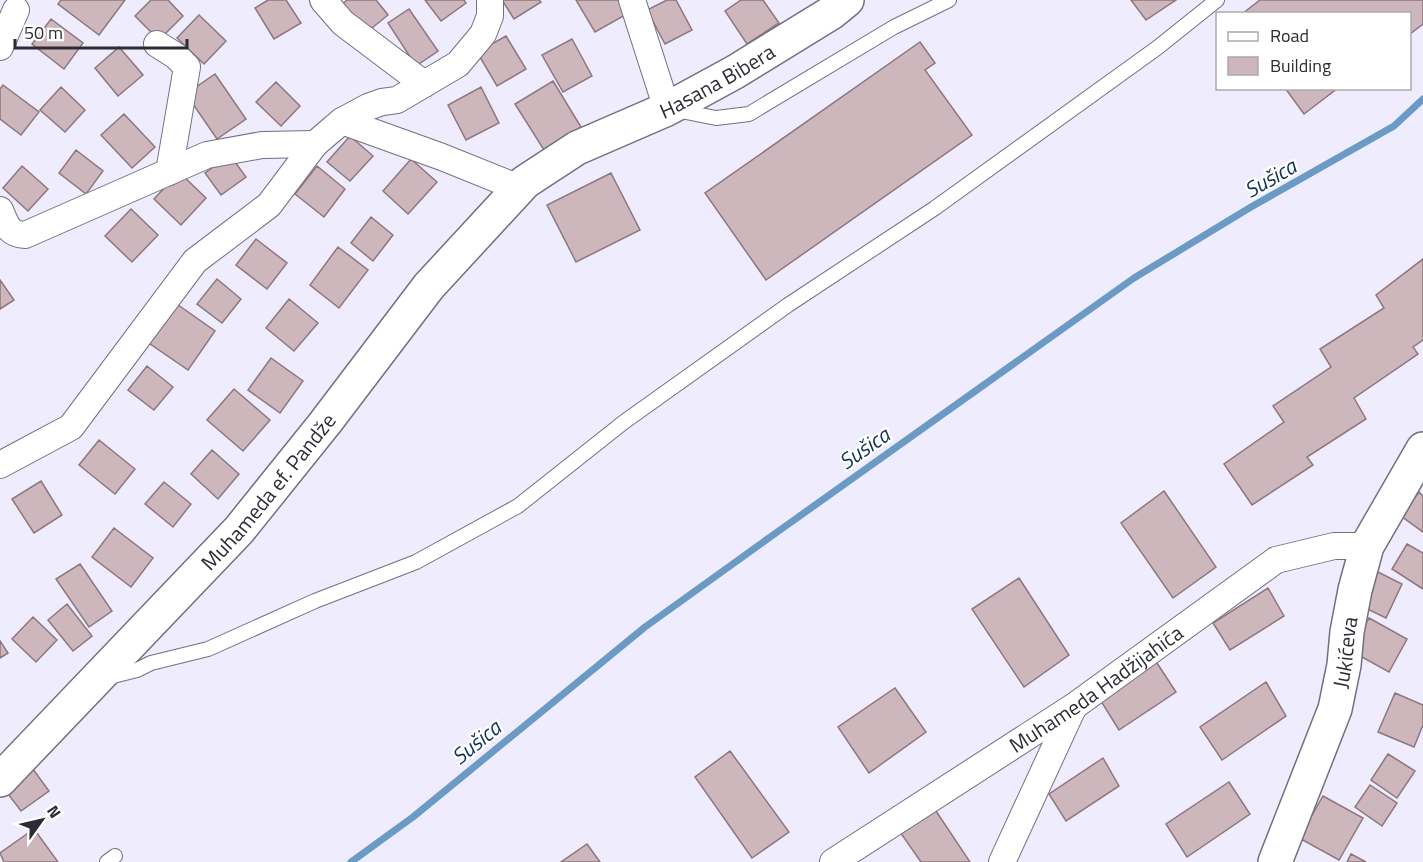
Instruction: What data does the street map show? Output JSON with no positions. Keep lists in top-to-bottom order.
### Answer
{
  "streets": {
    "street": [
      "Hasana Bibera",
      "Muhameda ef. Pandže",
      "Jukićeva",
      "Muhameda Hadžijahića"
    ]
  },
  "crossings": [
    ["Hasana Bibera", "Muhameda ef. Pandže"],
    ["Jukićeva", "Muhameda Hadžijahića"]
  ],
  "water": ["Sušica"],
  "legend": ["Road", "Building"],
  "scale_bar": "50 m",
  "north": "top right"
}
